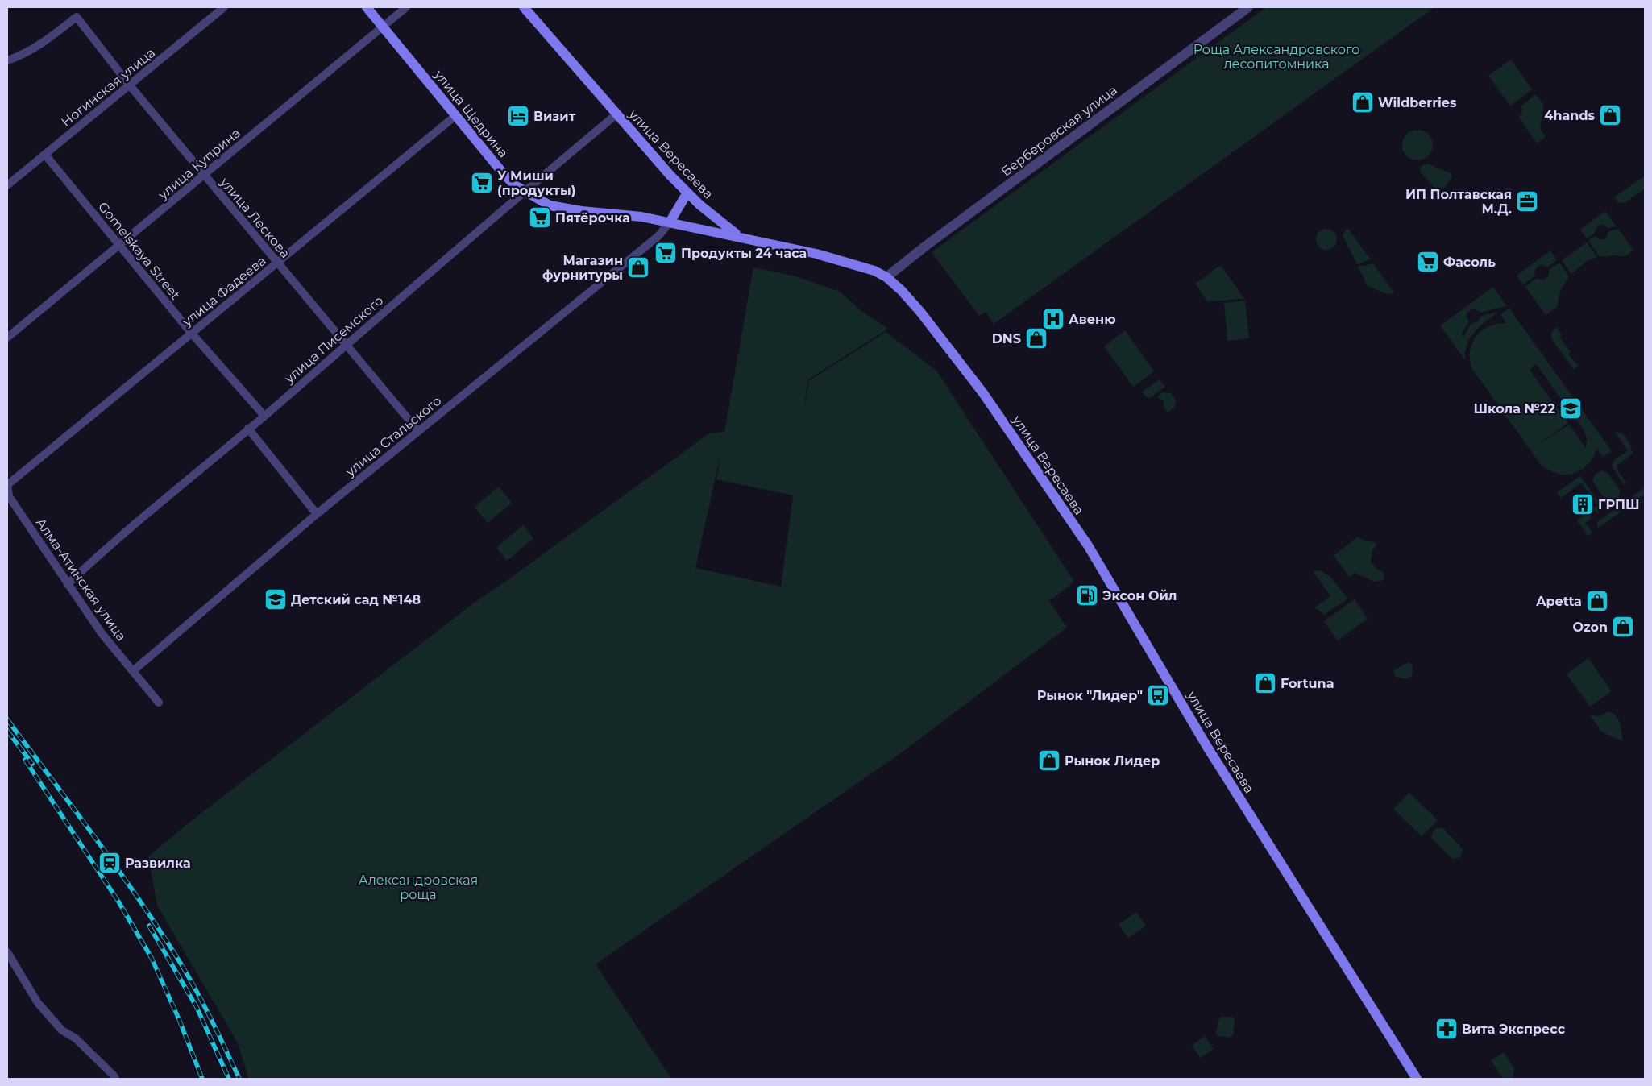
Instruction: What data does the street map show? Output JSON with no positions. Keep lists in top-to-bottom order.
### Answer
{
  "streets": {
    "main road": ["улица Щедрина", "улица Вересаева"],
    "street": [
      "Ногинская улица",
      "Берберовская улица",
      "улица Куприна",
      "улица Лескова",
      "Gomelskaya Street",
      "улица Фадеева",
      "улица Писемского",
      "улица Стальского",
      "Алма-Атинская улица"
    ]
  },
  "crossings": [
    ["Ногинская улица", "улица Лескова"],
    ["Ногинская улица", "Gomelskaya Street"],
    ["улица Щедрина", "улица Вересаева"],
    ["улица Щедрина", "улица Куприна"],
    ["улица Щедрина", "улица Фадеева"],
    ["улица Щедрина", "улица Писемского"],
    ["улица Щедрина", "улица Стальского"],
    ["Берберовская улица", "улица Вересаева"],
    ["улица Вересаева", "улица Писемского"],
    ["улица Куприна", "улица Лескова"],
    ["улица Куприна", "Gomelskaya Street"],
    ["улица Лескова", "улица Фадеева"],
    ["улица Лескова", "улица Писемского"],
    ["улица Лескова", "улица Стальского"],
    ["Gomelskaya Street", "улица Фадеева"],
    ["Gomelskaya Street", "улица Писемского"],
    ["улица Фадеева", "Алма-Атинская улица"],
    ["улица Писемского", "Алма-Атинская улица"],
    ["улица Стальского", "Алма-Атинская улица"]
  ],
  "parks": ["Роща Александровского лесопитомника", "Александровская роща"],
  "places": {
    "shop": [
      "Wildberries",
      "4hands",
      "Магазин фурнитуры",
      "DNS",
      "Apetta",
      "Ozon",
      "Fortuna",
      "Рынок Лидер"
    ],
    "hotel": ["Визит"],
    "supermarket": [
      "У Миши (продукты)",
      "Пятёрочка",
      "Продукты 24 часа",
      "Фасоль"
    ],
    "office": ["ИП Полтавская М.Д."],
    "hospital": ["Авеню"],
    "school or university": ["Школа №22", "Детский сад №148"],
    "building": ["ГРПШ"],
    "fuel station": ["Эксон Ойл"],
    "bus stop": ["Рынок \"Лидер\""],
    "station": ["Развилка"],
    "pharmacy": ["Вита Экспресс"]
  }
}
